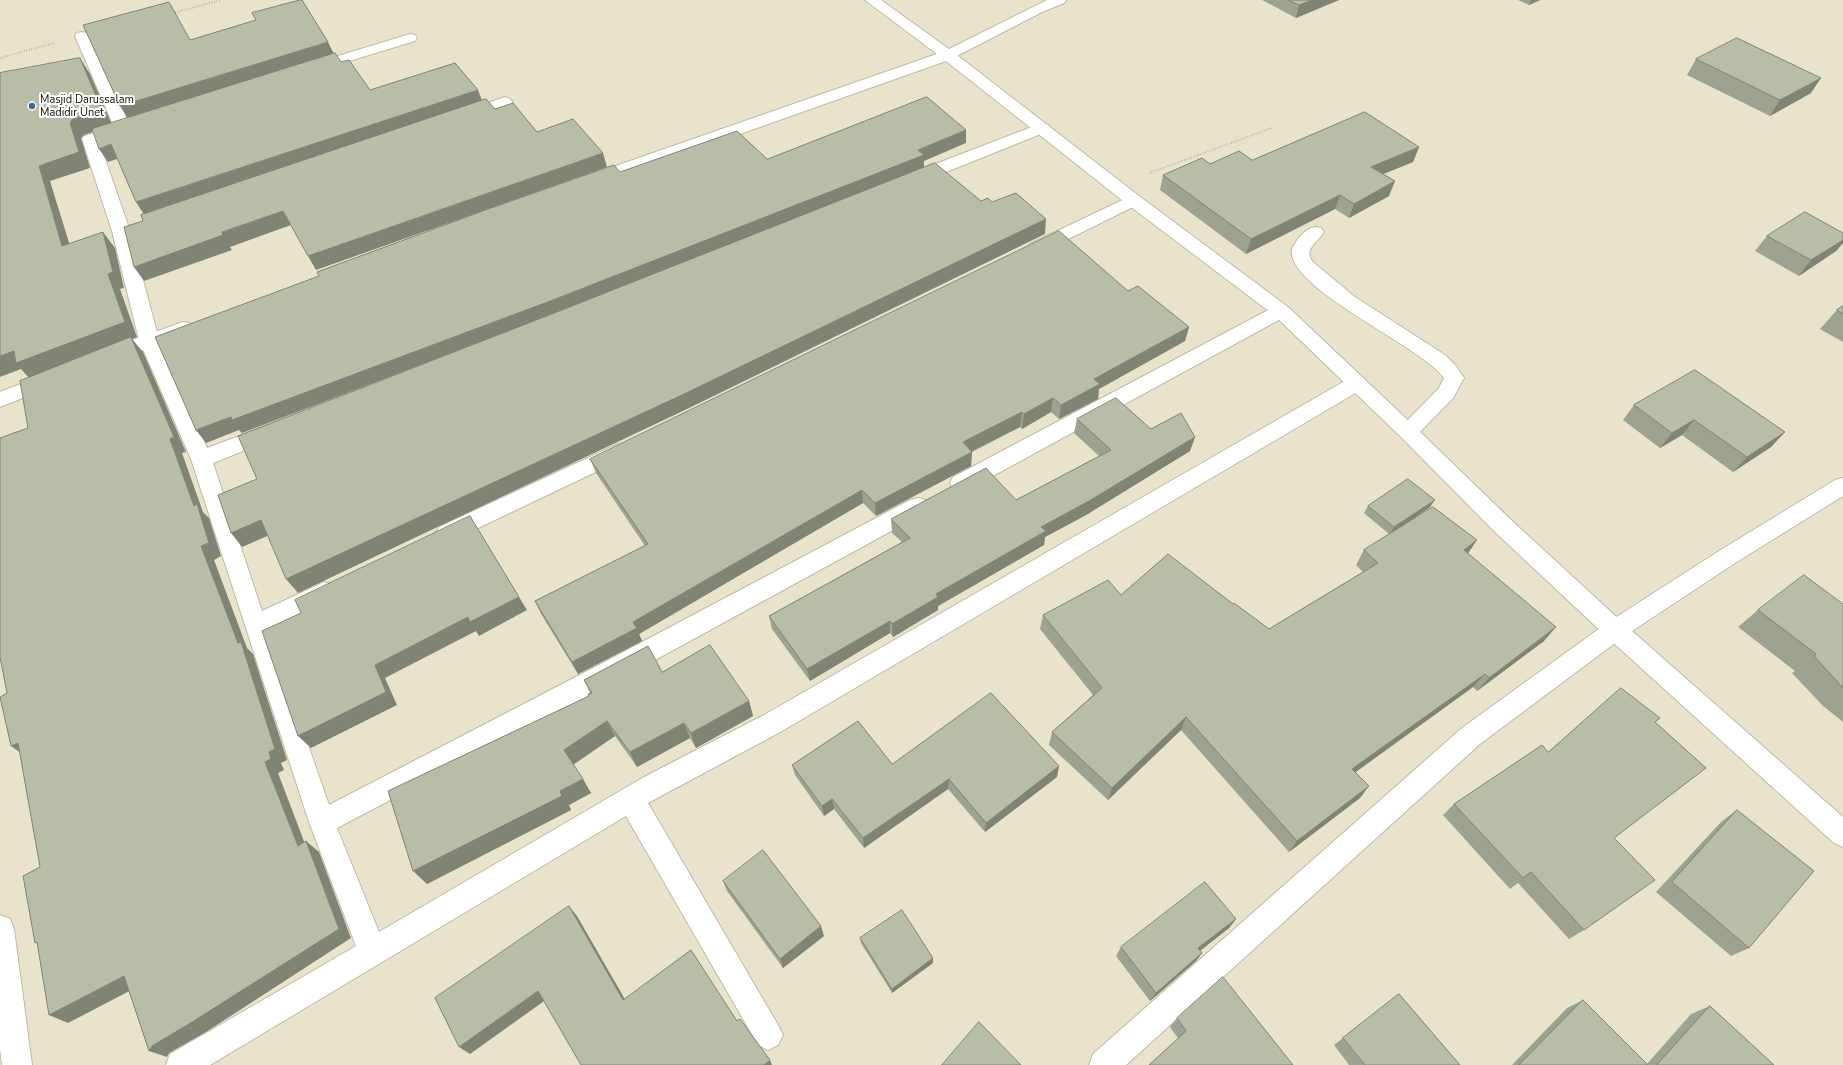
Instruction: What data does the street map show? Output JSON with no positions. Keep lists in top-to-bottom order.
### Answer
{
  "places": ["Masjid Darussalam Madidir Unet"]
}
